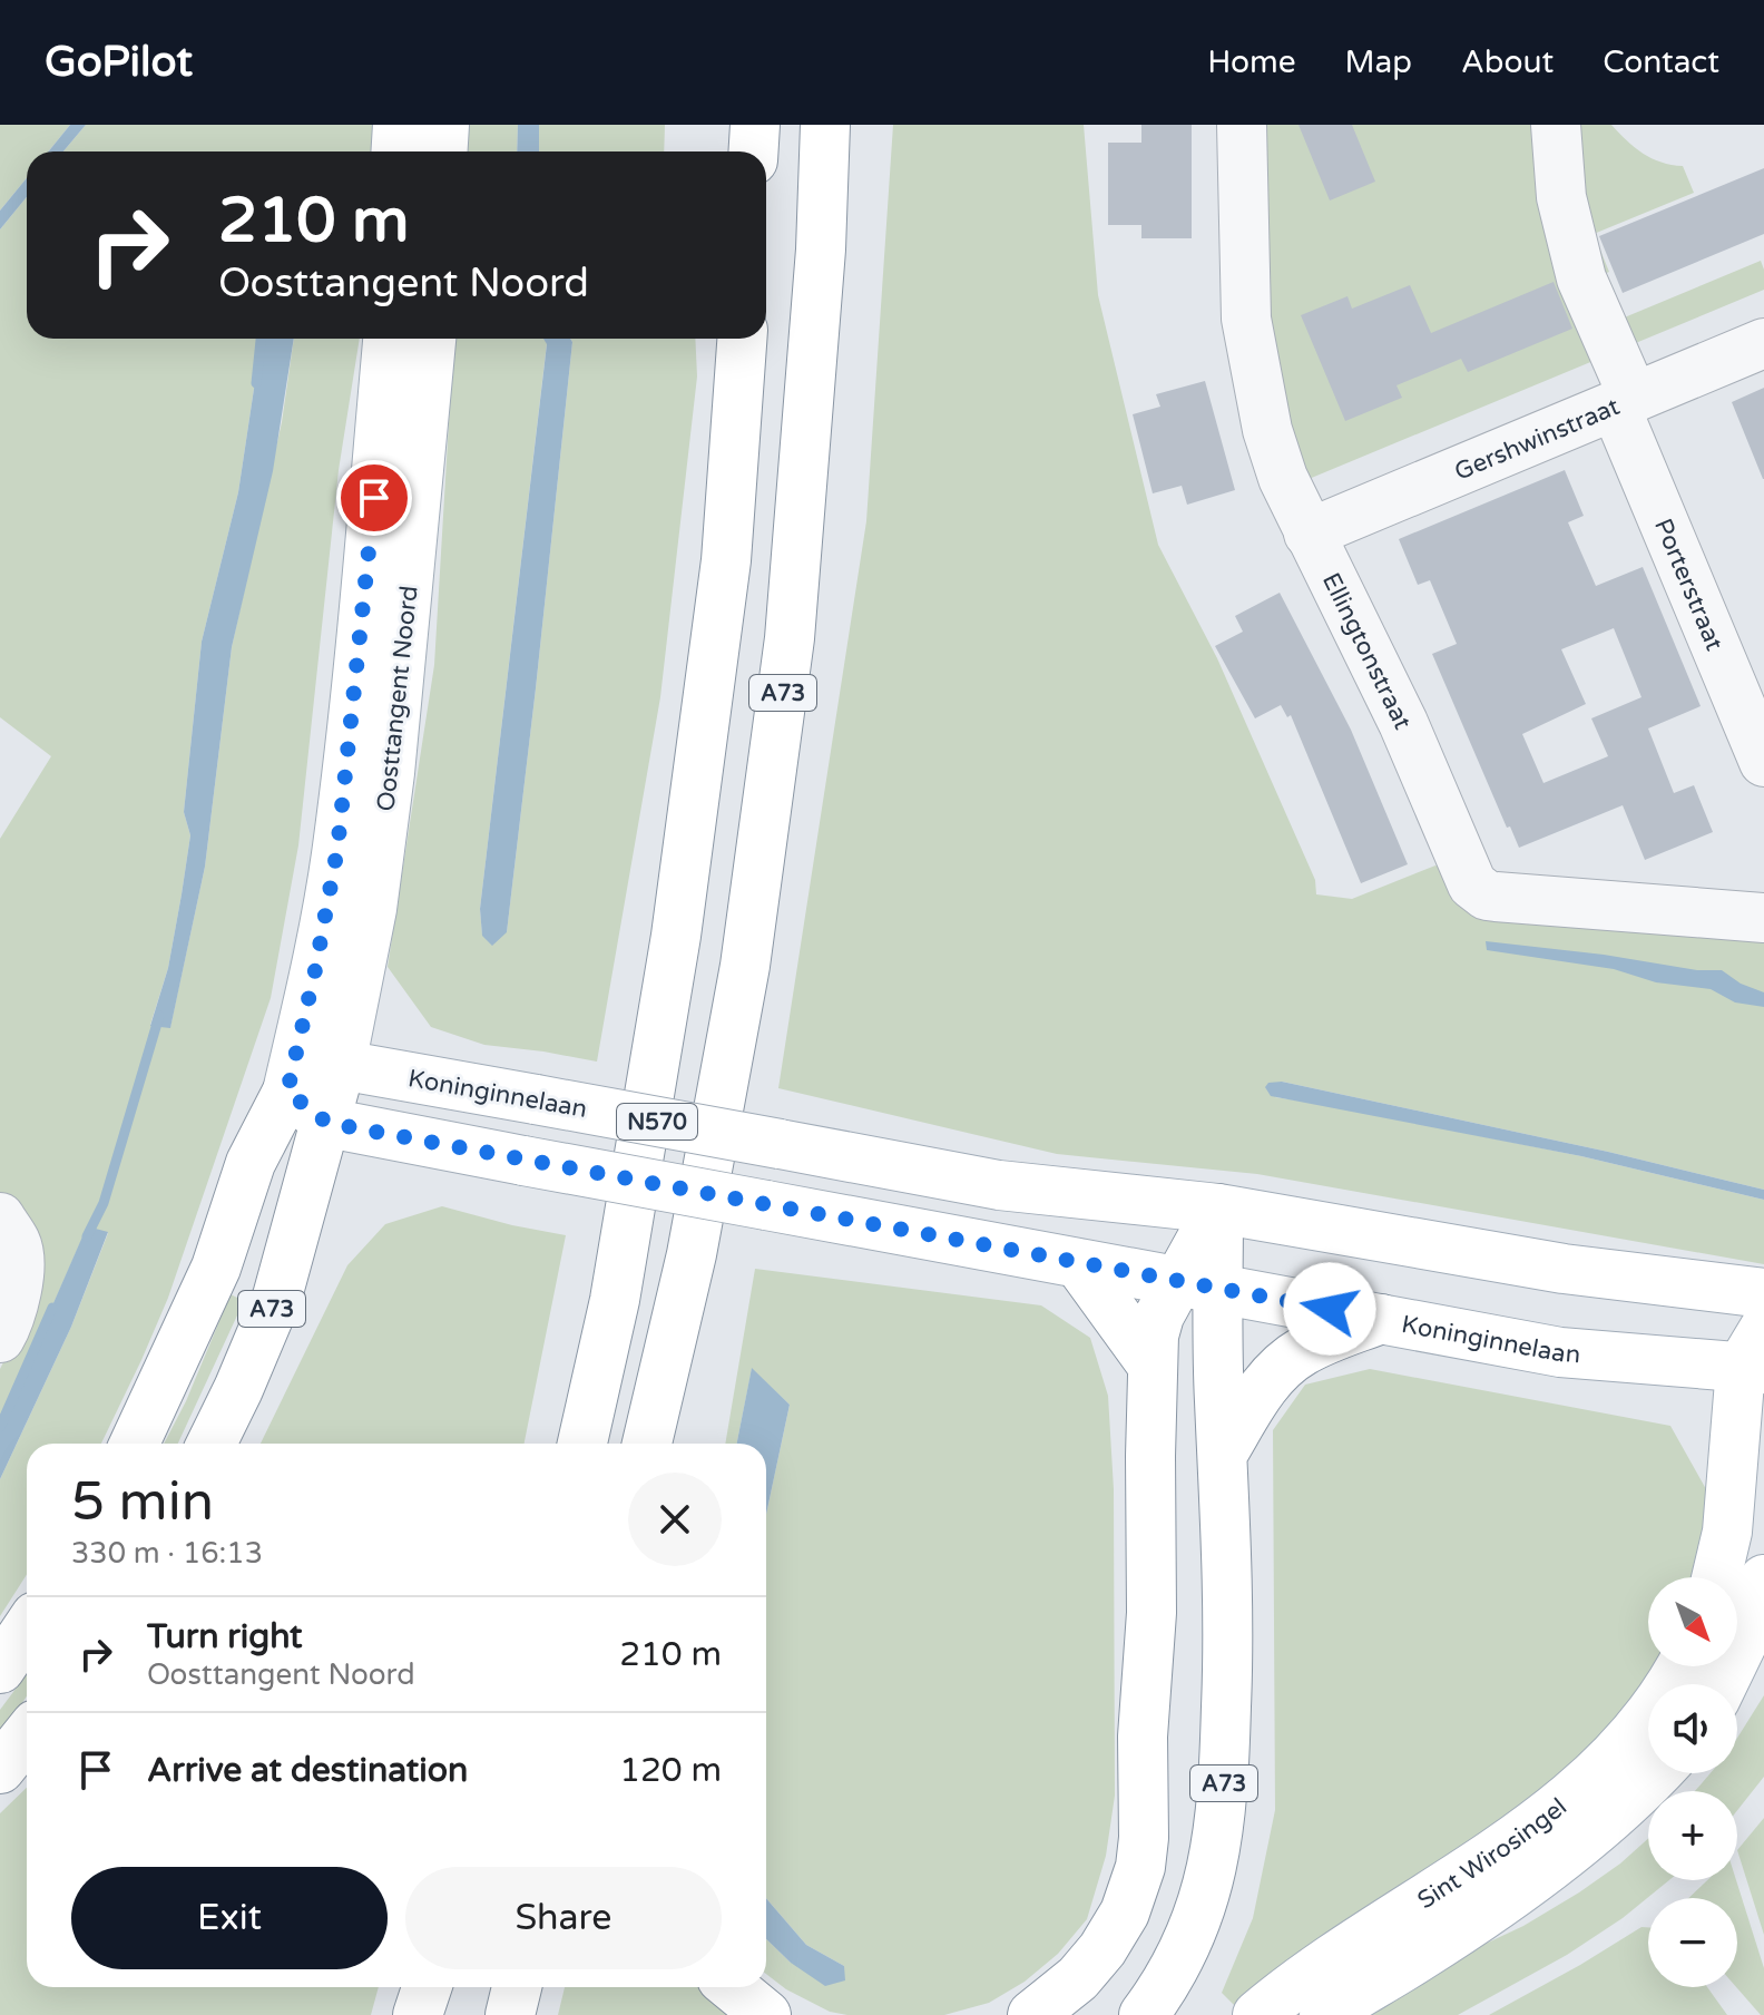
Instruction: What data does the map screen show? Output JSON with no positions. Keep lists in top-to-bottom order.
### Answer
{
  "streets": {
    "main road": [
      "A73",
      "Oosttangent Noord",
      "Koninginnelaan",
      "N570",
      "Sint Wirosingel"
    ],
    "street": ["Gershwinstraat", "Porterstraat", "Ellingtonstraat"]
  },
  "crossings": [
    ["Gershwinstraat", "Porterstraat"],
    ["Gershwinstraat", "Ellingtonstraat"],
    ["A73", "Oosttangent Noord"],
    ["A73", "Koninginnelaan"],
    ["Oosttangent Noord", "Koninginnelaan"]
  ],
  "north": "bottom right",
  "page": {
    "header": "GoPilot",
    "nav": [
      "Home",
      "Map",
      "About",
      "Contact"
    ],
    "turn": ["210 m", "Oosttangent Noord"],
    "heading": ["5 min", "330 m · 16:13"],
    "map_buttons": ["+", "−"],
    "list": [
      {
        "name": "Turn right",
        "note": "Oosttangent Noord",
        "value": "210 m"
      },
      {
        "name": "Arrive at destination",
        "value": "120 m"
      }
    ],
    "buttons": ["Exit", "Share"]
  }
}
